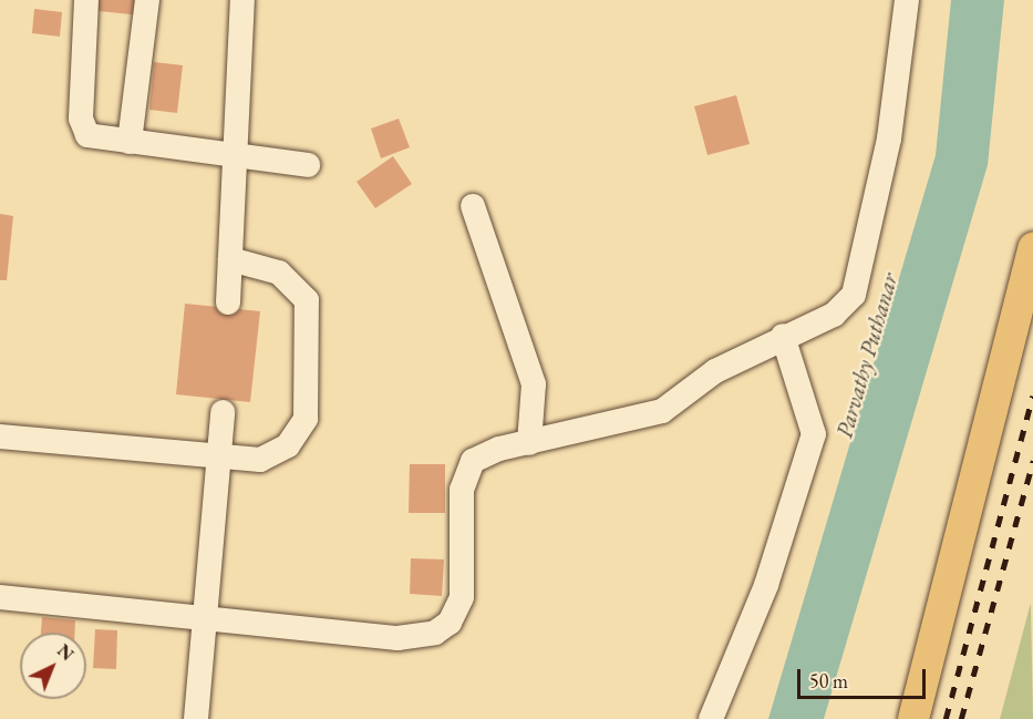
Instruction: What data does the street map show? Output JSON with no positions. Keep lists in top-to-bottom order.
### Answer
{
  "water": ["Parvathy Puthanar"],
  "scale_bar": "50 m",
  "north": "top right"
}
